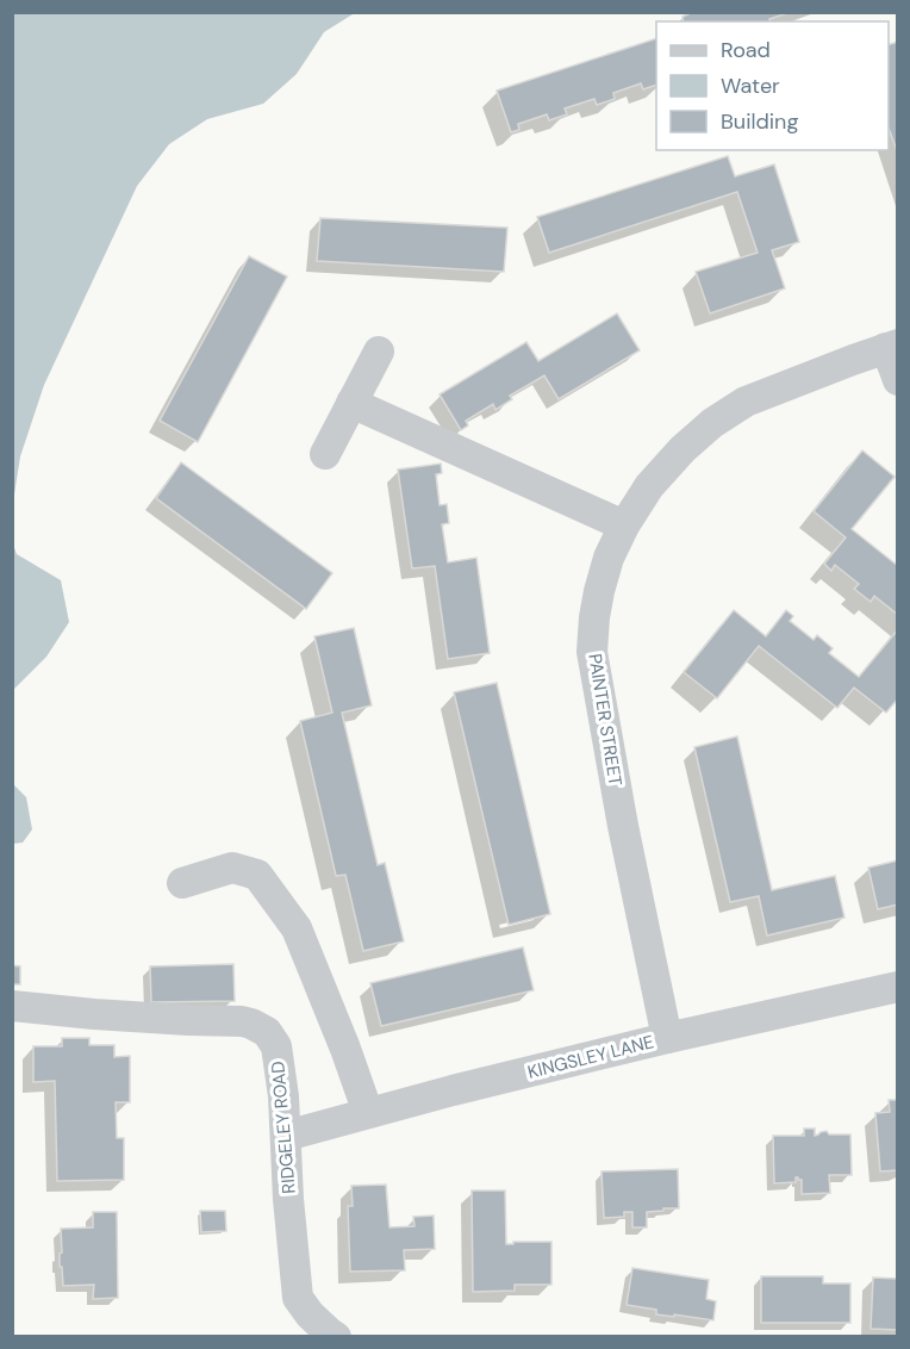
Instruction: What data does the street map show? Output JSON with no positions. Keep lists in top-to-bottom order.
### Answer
{
  "streets": {
    "street": ["PAINTER STREET", "KINGSLEY LANE", "RIDGELEY ROAD"]
  },
  "crossings": [
    ["PAINTER STREET", "KINGSLEY LANE"],
    ["KINGSLEY LANE", "RIDGELEY ROAD"]
  ],
  "legend": ["Road", "Water", "Building"]
}
